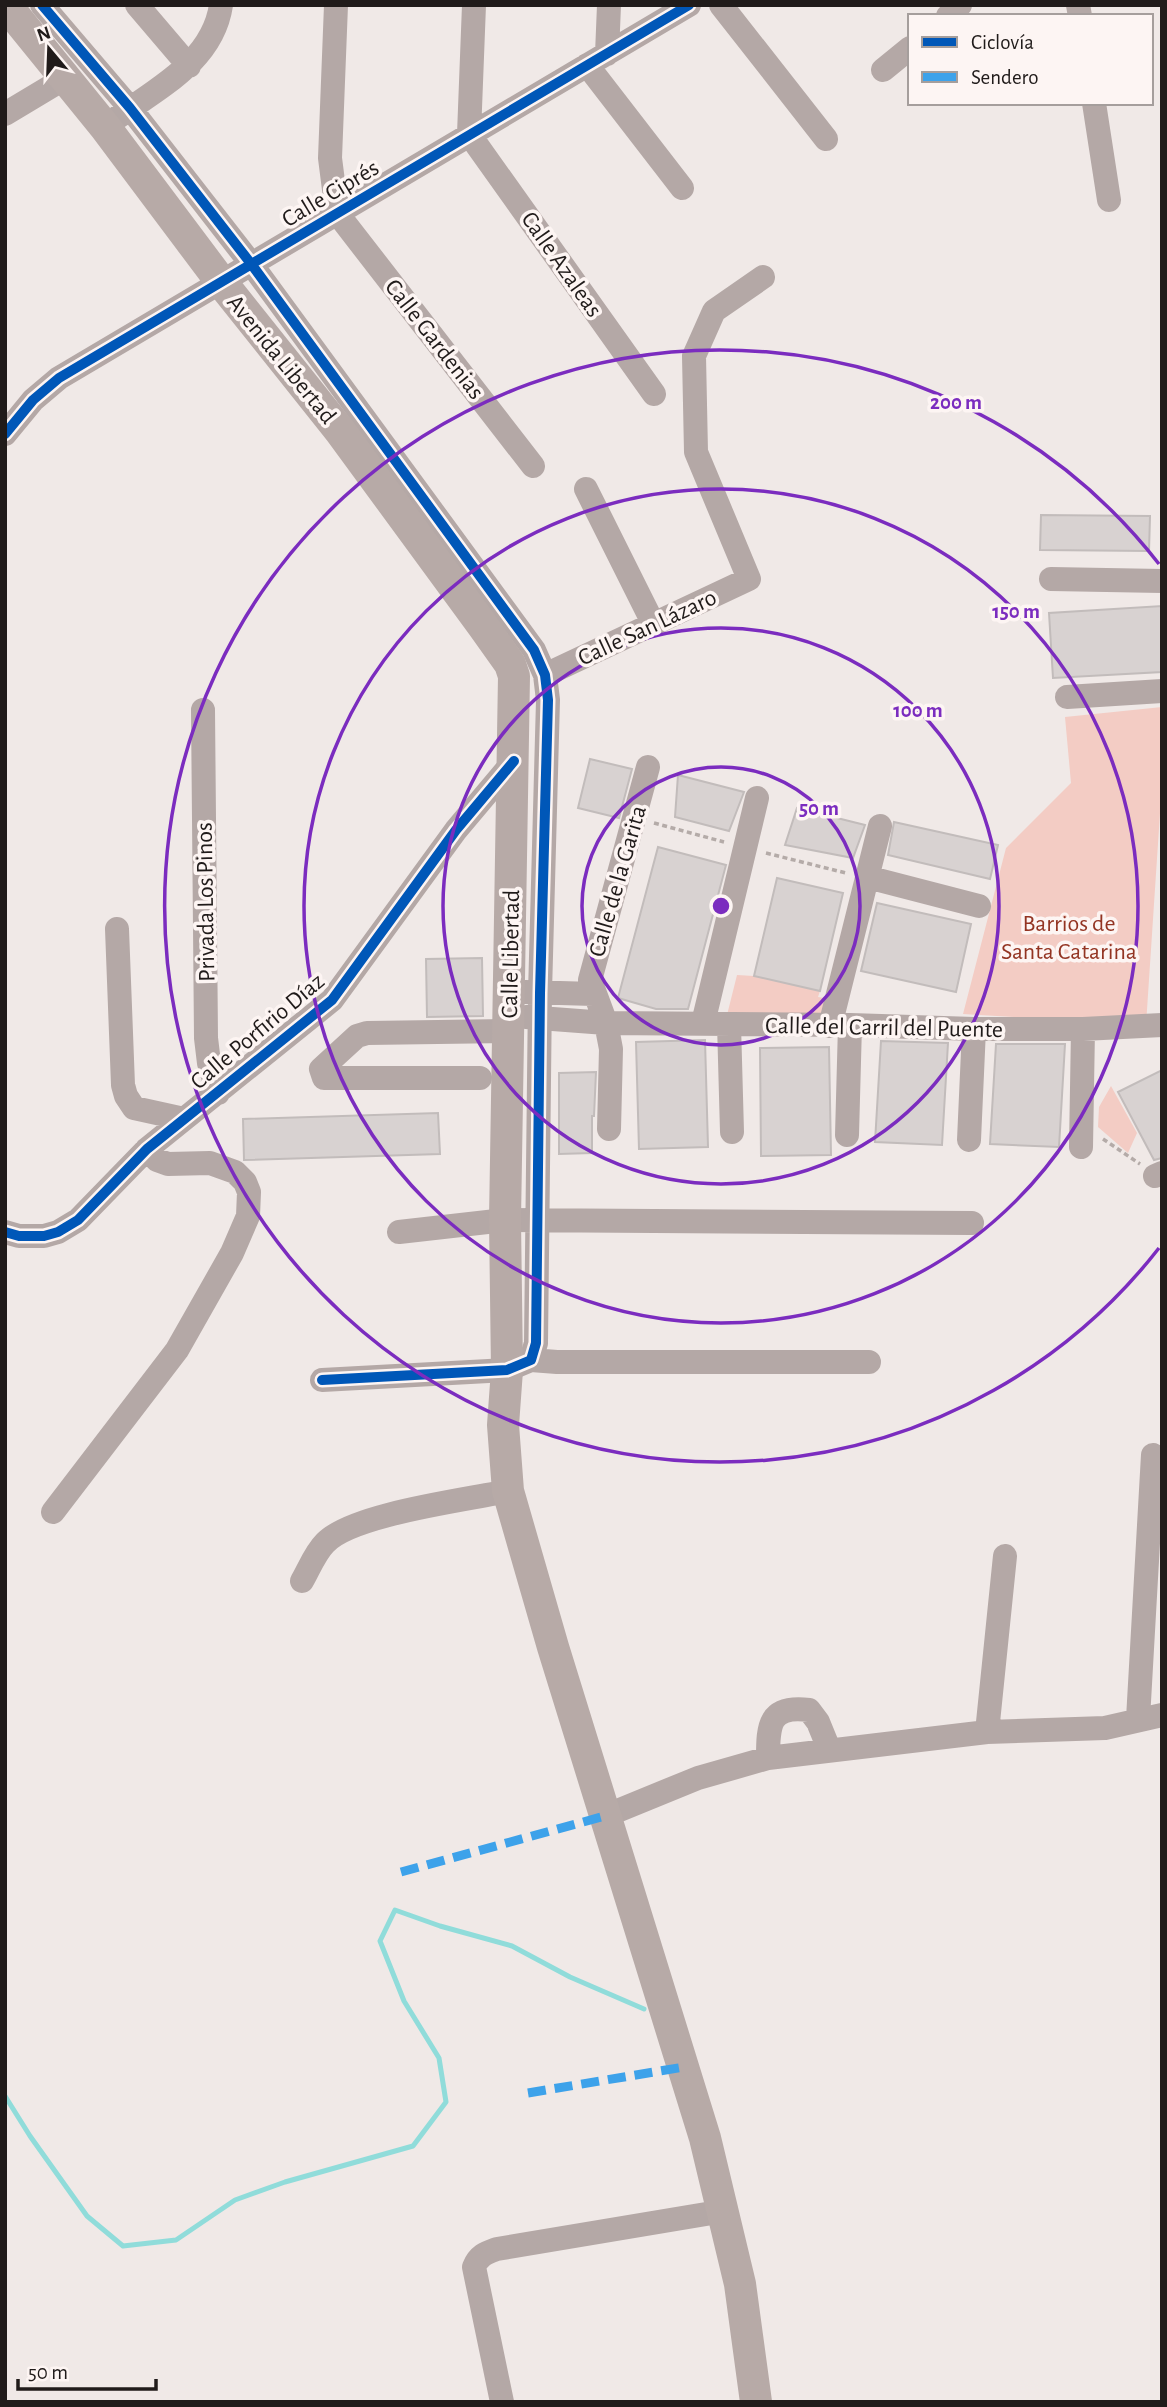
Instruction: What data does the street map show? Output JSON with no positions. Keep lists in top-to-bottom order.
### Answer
{
  "streets": {
    "main road": ["Avenida Libertad", "Calle Libertad"],
    "street": [
      "Calle Ciprés",
      "Calle Azaleas",
      "Calle Gardenias",
      "Calle San Lázaro",
      "Calle de la Garita",
      "Privada Los Pinos",
      "Calle del Carril del Puente",
      "Calle Porfirio Díaz"
    ]
  },
  "crossings": [
    ["Calle Ciprés", "Calle Azaleas"],
    ["Calle Ciprés", "Calle Gardenias"],
    ["Calle Ciprés", "Avenida Libertad"],
    ["Avenida Libertad", "Calle Libertad"],
    ["Privada Los Pinos", "Calle Porfirio Díaz"],
    ["Calle Libertad", "Calle del Carril del Puente"],
    ["Calle Libertad", "Calle Porfirio Díaz"]
  ],
  "parks": ["Barrios de Santa Catarina"],
  "legend": ["Ciclovía", "Sendero"],
  "scale_bar": "50 m",
  "north": "top",
  "rings": [
    "200 m",
    "150 m",
    "100 m",
    "50 m"
  ]
}
